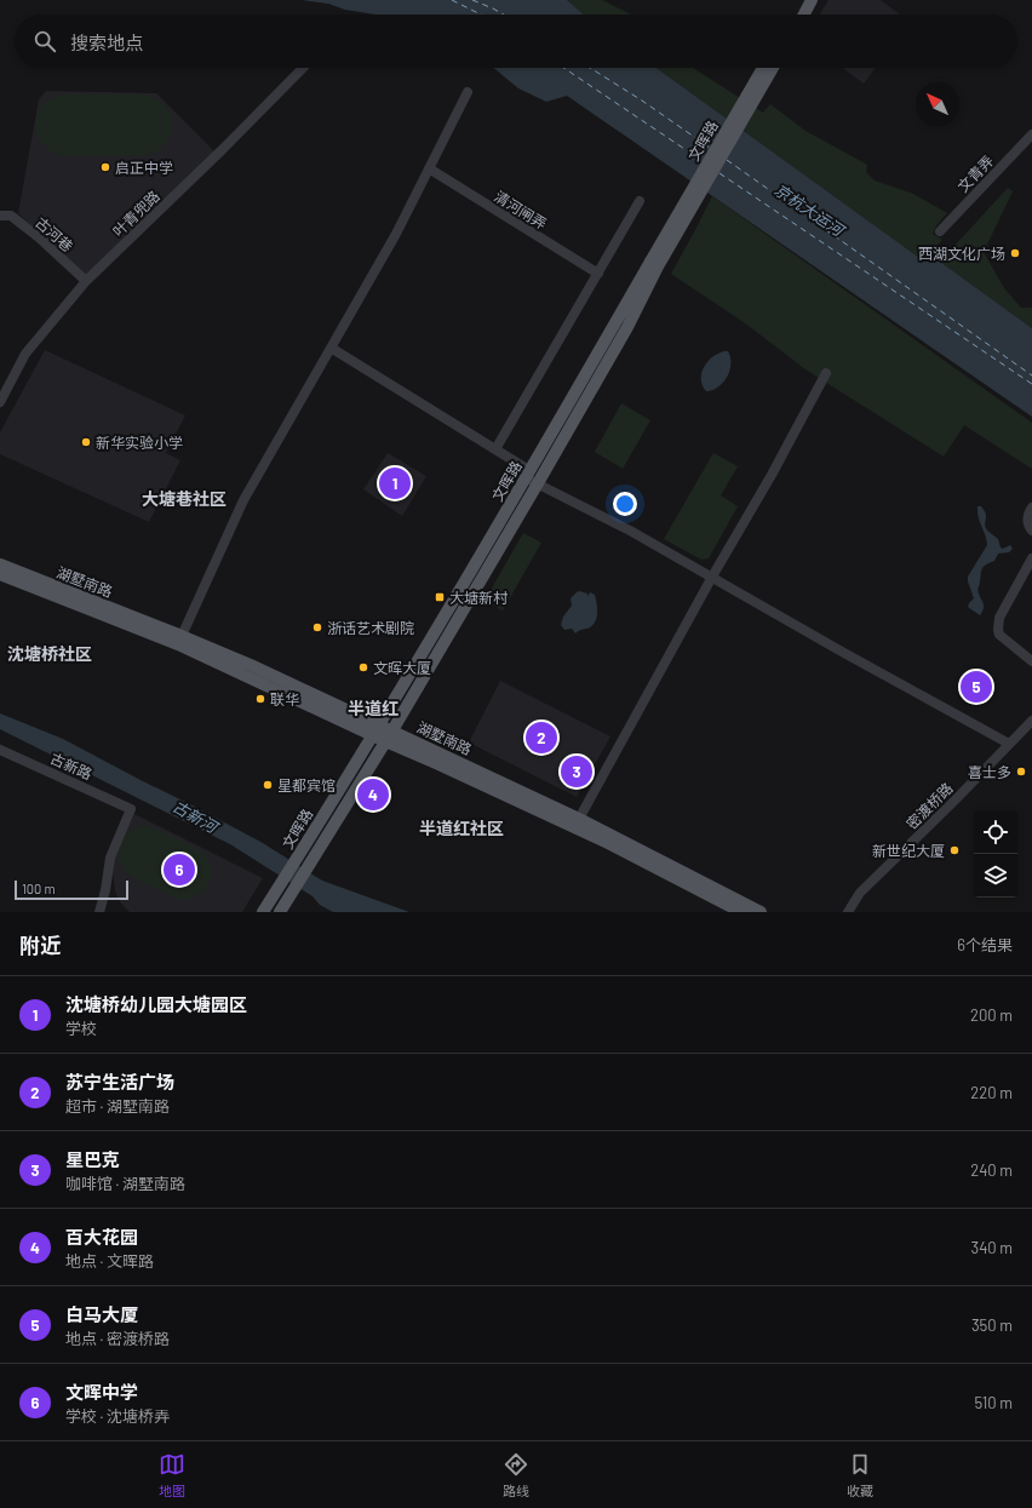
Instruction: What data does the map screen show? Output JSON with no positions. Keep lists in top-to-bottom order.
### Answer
{
  "streets": {
    "main road": ["文晖路", "湖墅南路"],
    "street": [
      "文青弄",
      "清河闸弄",
      "叶青兜路",
      "古河巷",
      "古新路",
      "密渡桥路"
    ]
  },
  "crossings": [
    ["文晖路", "湖墅南路"],
    ["叶青兜路", "古河巷"]
  ],
  "districts": [
    "大塘巷社区",
    "沈塘桥社区",
    "半道红",
    "半道红社区"
  ],
  "water": ["京杭大运河", "古新河"],
  "places": {
    "other": [
      "启正中学",
      "西湖文化广场",
      "新华实验小学",
      "浙话艺术剧院",
      "文晖大厦",
      "联华",
      "喜士多",
      "星都宾馆",
      "新世纪大厦"
    ],
    "transit": ["大塘新村"]
  },
  "scale_bar": "100 m",
  "north": "top left",
  "page": {
    "search": "搜索地点",
    "pins": [
      "1",
      "5",
      "2",
      "3",
      "4",
      "6"
    ],
    "scale": "100 m",
    "heading": ["附近", "6个结果"],
    "list": [
      {
        "mark": "1",
        "name": "沈塘桥幼儿园大塘园区",
        "note": "学校",
        "value": "200 m"
      },
      {
        "mark": "2",
        "name": "苏宁生活广场",
        "note": "超市 · 湖墅南路",
        "value": "220 m"
      },
      {
        "mark": "3",
        "name": "星巴克",
        "note": "咖啡馆 · 湖墅南路",
        "value": "240 m"
      },
      {
        "mark": "4",
        "name": "百大花园",
        "note": "地点 · 文晖路",
        "value": "340 m"
      },
      {
        "mark": "5",
        "name": "白马大厦",
        "note": "地点 · 密渡桥路",
        "value": "350 m"
      },
      {
        "mark": "6",
        "name": "文晖中学",
        "note": "学校 · 沈塘桥弄",
        "value": "510 m"
      }
    ],
    "nav": ["地图", "路线", "收藏"]
  }
}
